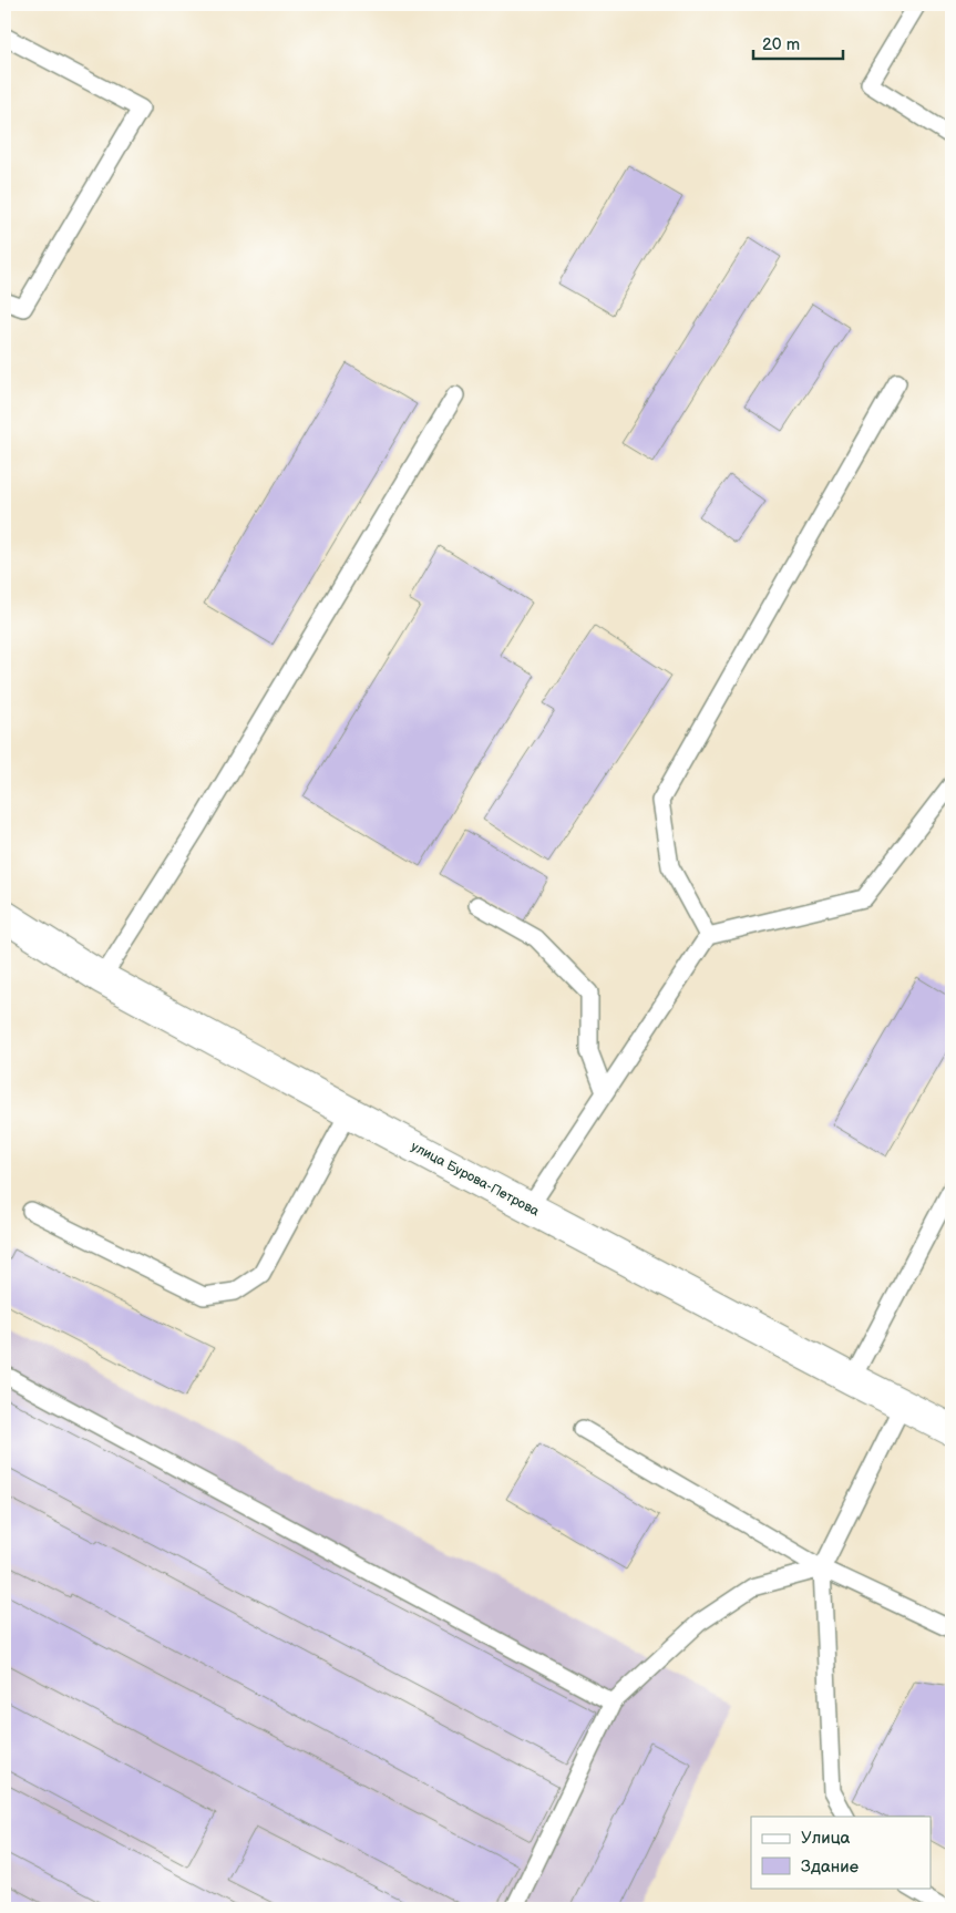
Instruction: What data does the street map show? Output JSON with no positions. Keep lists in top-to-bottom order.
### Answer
{
  "streets": {
    "main road": ["улица Бурова-Петрова"]
  },
  "legend": ["Улица", "Здание"],
  "scale_bar": "20 m"
}
